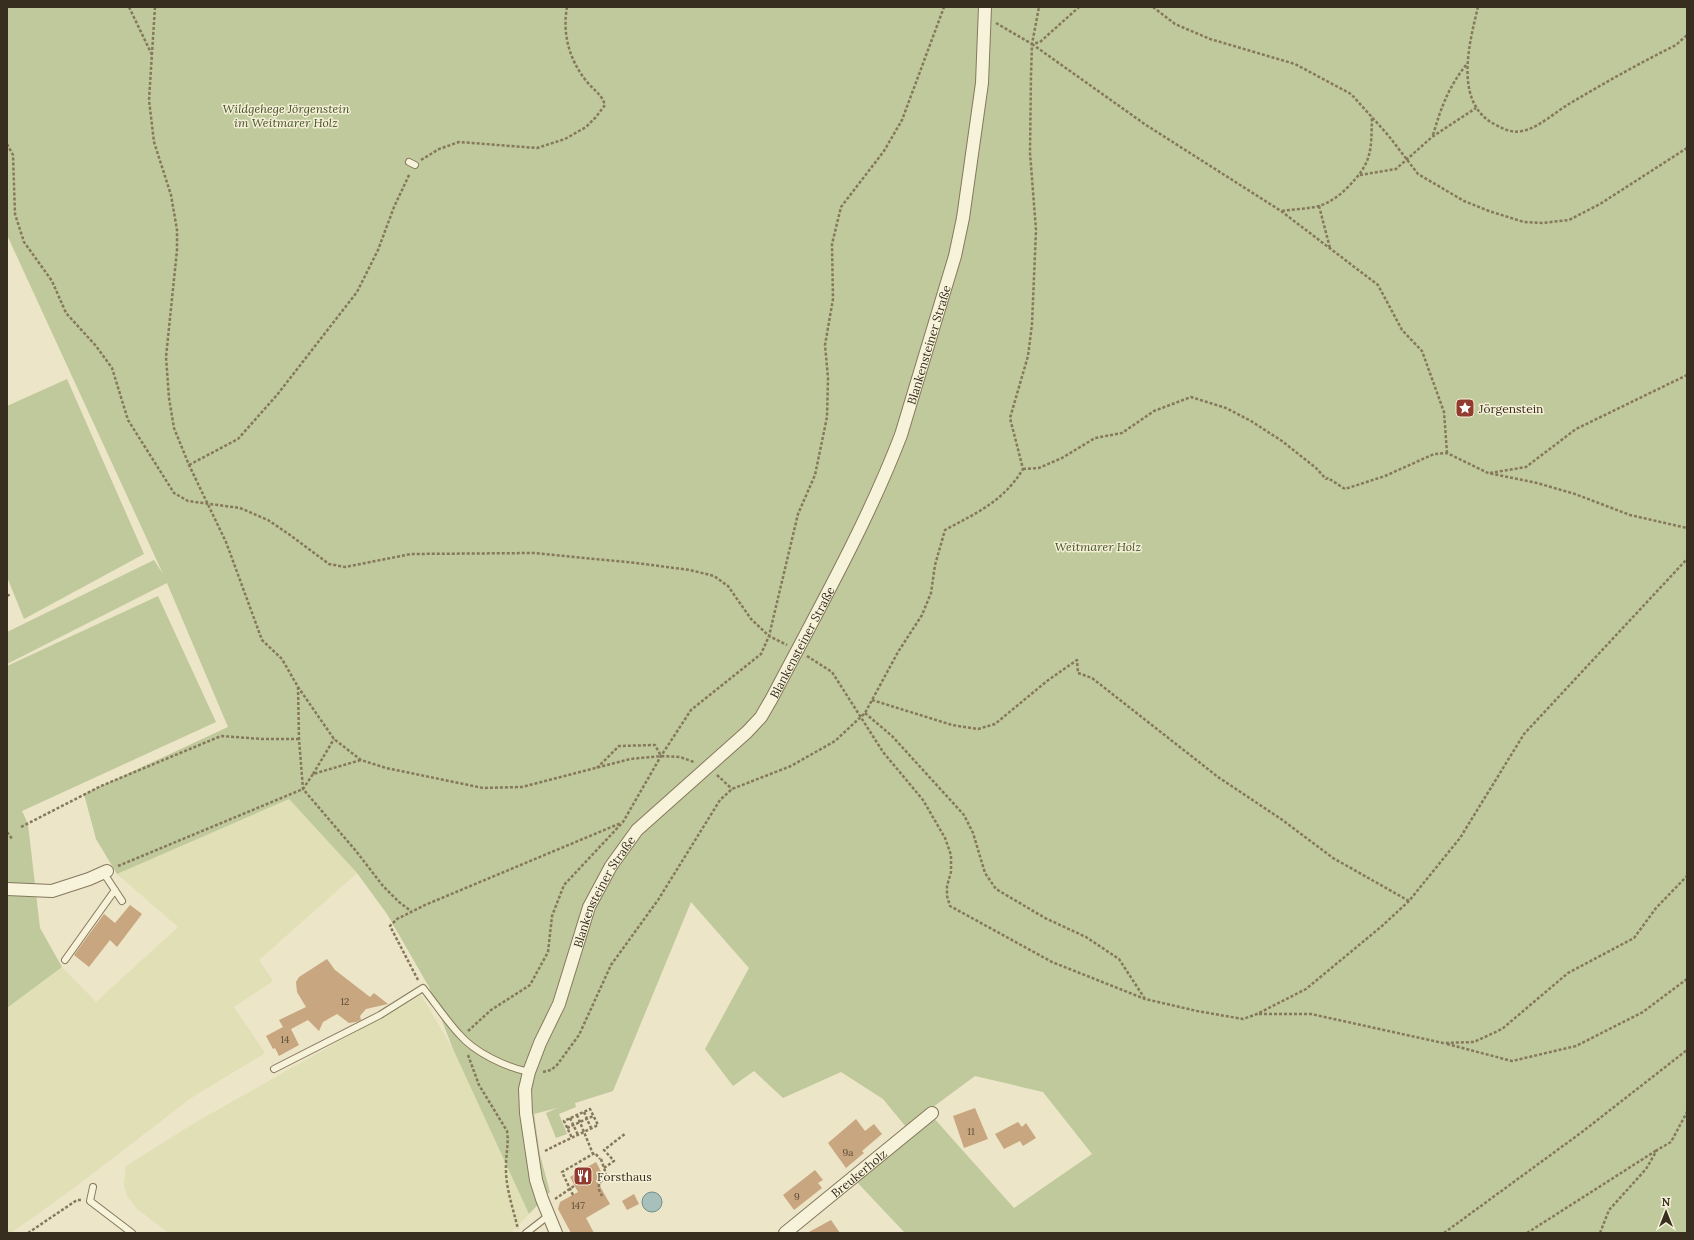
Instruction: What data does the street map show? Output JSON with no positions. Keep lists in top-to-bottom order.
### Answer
{
  "streets": {
    "street": ["Blankensteiner Straße", "Breukerholz"]
  },
  "parks": ["Wildgehege Jörgenstein im Weitmarer Holz", "Weitmarer Holz"],
  "places": {
    "place": ["Jörgenstein"],
    "restaurant": ["Forsthaus"]
  },
  "house_numbers": [
    "12",
    "14",
    "11",
    "9a",
    "9",
    "147"
  ],
  "north": "top"
}
